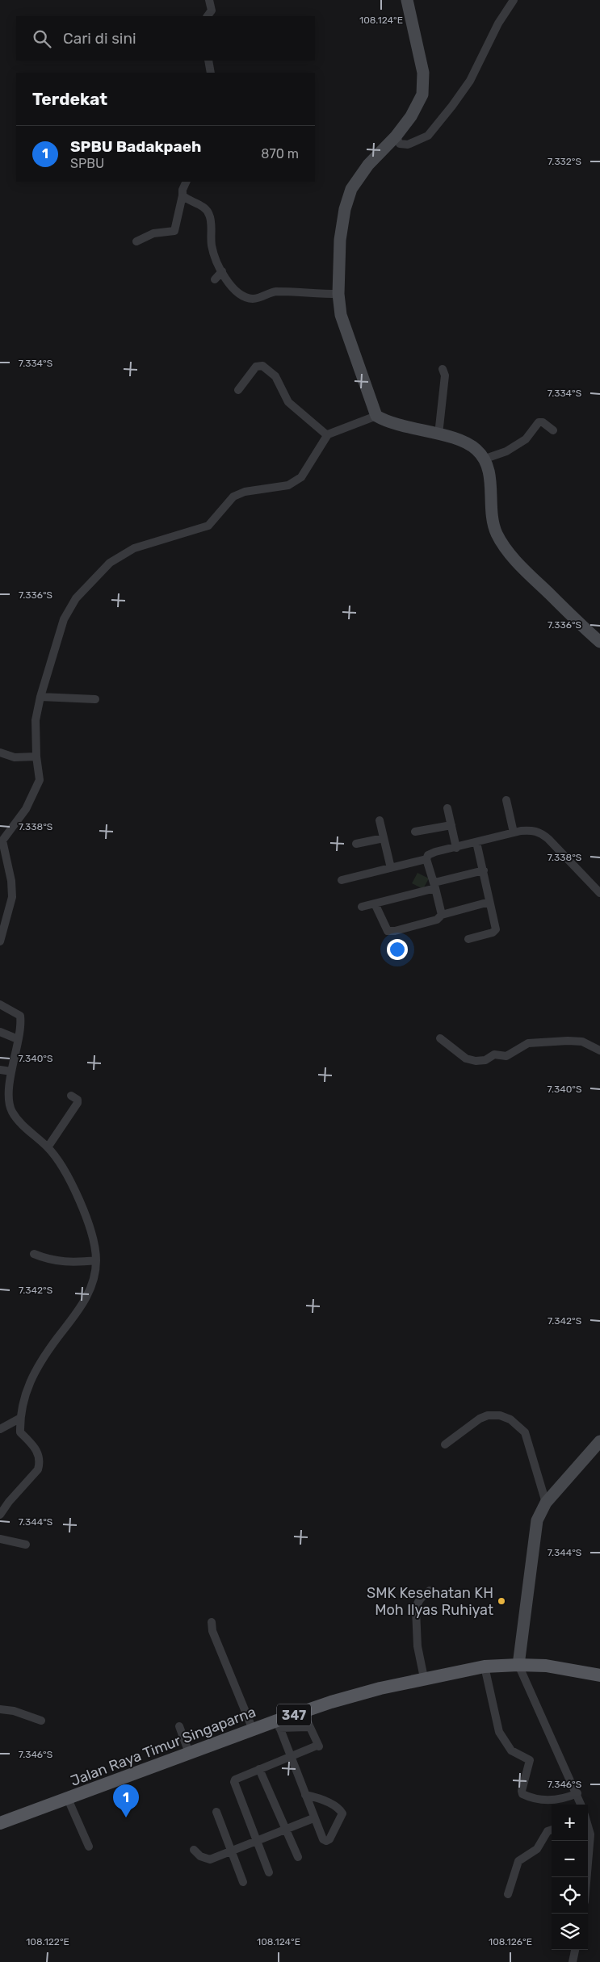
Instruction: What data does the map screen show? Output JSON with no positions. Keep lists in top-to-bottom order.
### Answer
{
  "streets": {
    "main road": ["347", "Jalan Raya Timur Singaparna"]
  },
  "places": ["SMK Kesehatan KH Moh Ilyas Ruhiyat"],
  "page": {
    "search": "Cari di sini",
    "heading": "Terdekat",
    "list": [
      {
        "mark": "1",
        "name": "SPBU Badakpaeh",
        "note": "SPBU",
        "value": "870 m"
      }
    ],
    "pins": "1",
    "map_buttons": ["+", "−"]
  },
  "coordinates": [
    "108.124°E",
    "7.332°S",
    "7.334°S",
    "7.336°S",
    "7.338°S",
    "7.340°S",
    "7.342°S",
    "7.344°S",
    "7.346°S",
    "108.122°E",
    "108.126°E"
  ]
}
